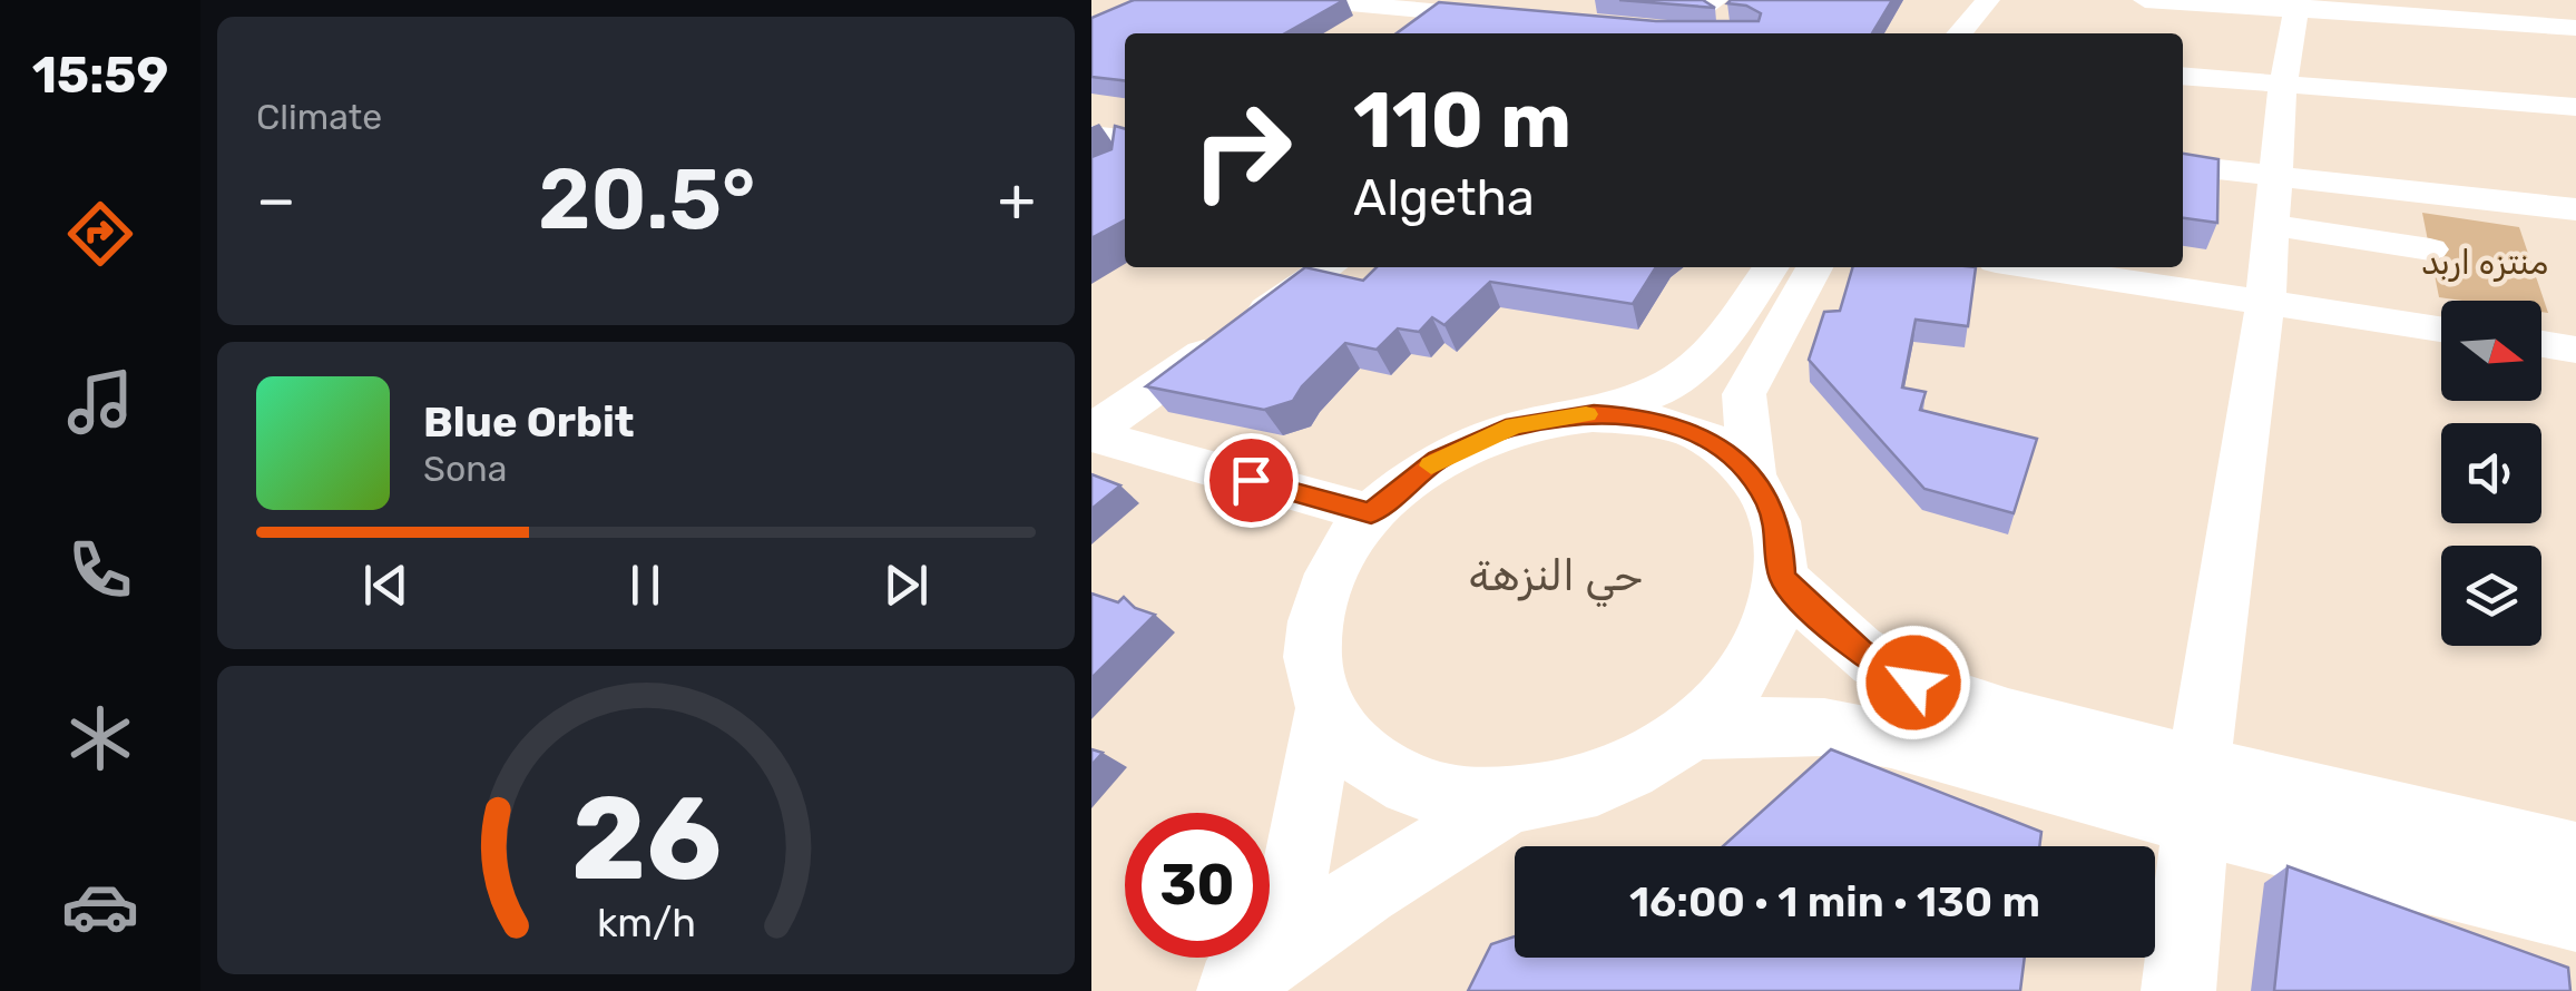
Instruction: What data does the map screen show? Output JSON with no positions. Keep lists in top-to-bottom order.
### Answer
{
  "districts": ["حي النزهة"],
  "parks": ["منتزه اربد"],
  "north": "right",
  "page": {
    "tabs": "15:59",
    "tile": "Climate",
    "turn": ["110 m", "Algetha"],
    "heat": ["−", "20.5°", "+"],
    "song": ["Blue Orbit", "Sona"],
    "limit": "30",
    "trip": "16:00 · 1 min · 130 m",
    "gauge": ["26", "km/h"]
  }
}
